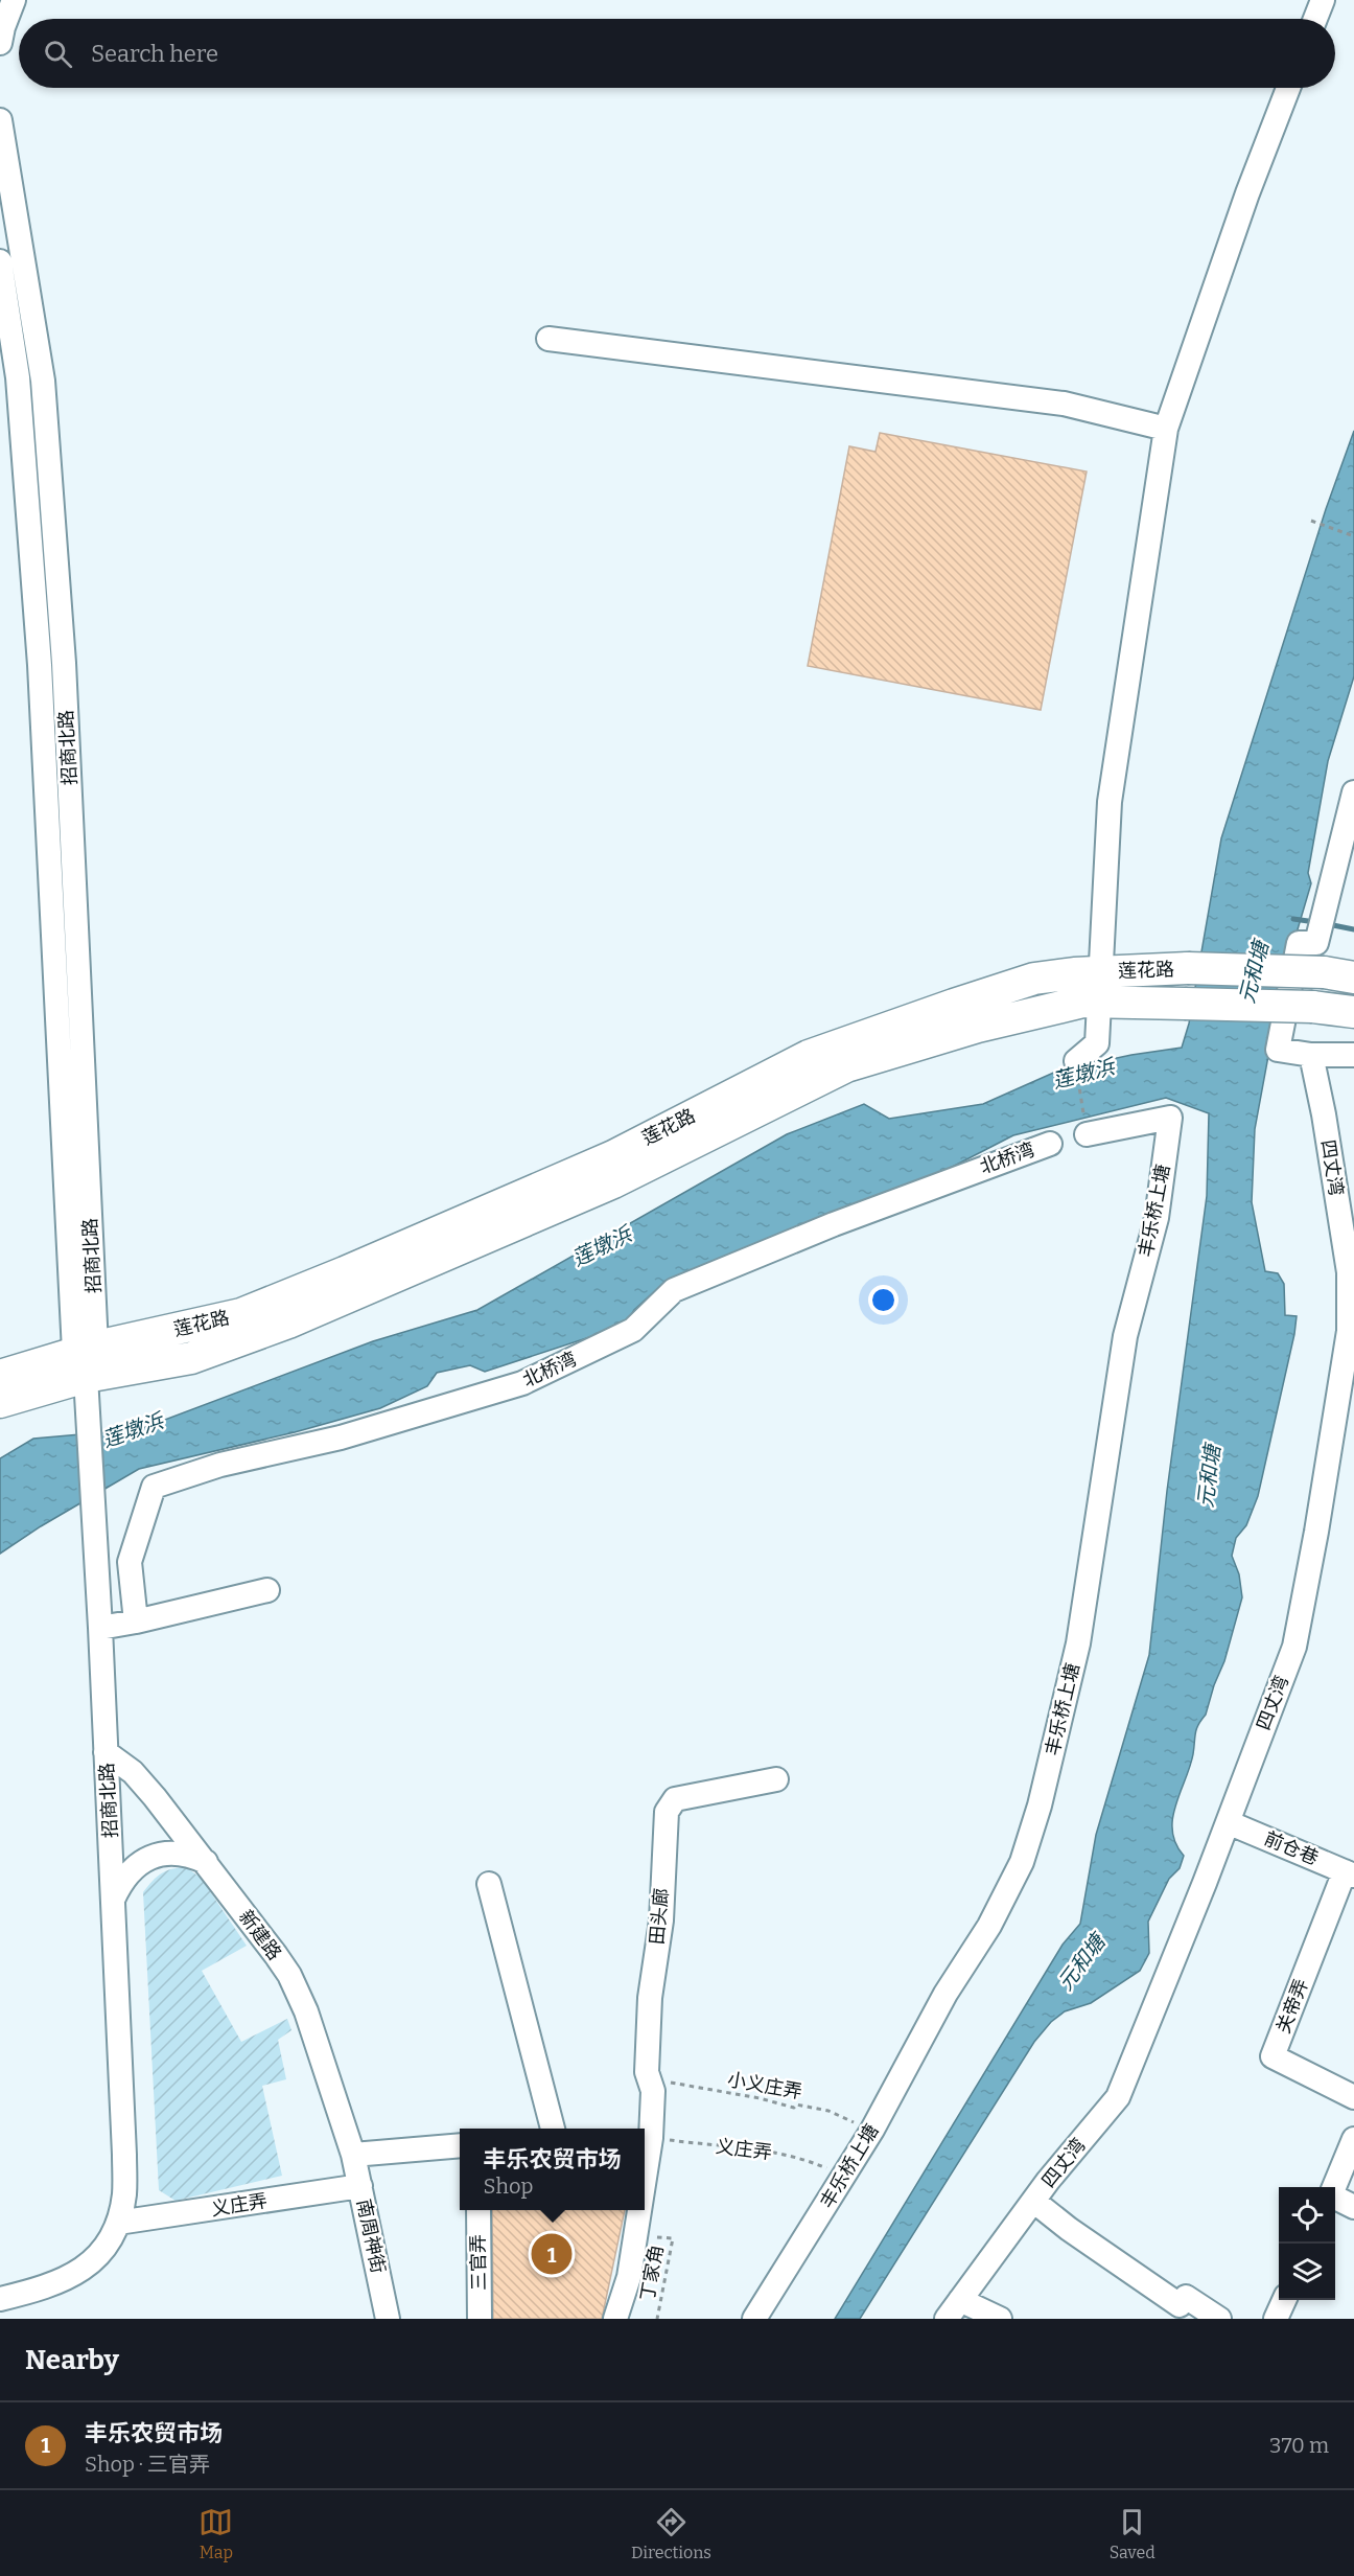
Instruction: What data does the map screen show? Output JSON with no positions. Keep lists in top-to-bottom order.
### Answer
{
  "streets": {
    "main road": ["莲花路"],
    "street": [
      "招商北路",
      "北桥湾",
      "四丈湾",
      "丰乐桥上塘",
      "前仓巷",
      "田头廊",
      "新建路",
      "关帝弄",
      "义庄弄",
      "南周神街",
      "三官弄"
    ],
    "path": ["小义庄弄", "丁家角"]
  },
  "crossings": [
    ["招商北路", "莲花路"],
    ["招商北路", "新建路"],
    ["招商北路", "义庄弄"],
    ["四丈湾", "前仓巷"],
    ["丰乐桥上塘", "小义庄弄"],
    ["丰乐桥上塘", "义庄弄"],
    ["前仓巷", "关帝弄"],
    ["田头廊", "小义庄弄"],
    ["田头廊", "义庄弄"],
    ["新建路", "南周神街"],
    ["义庄弄", "南周神街"]
  ],
  "water": ["元和塘", "莲墩浜"],
  "page": {
    "search": "Search here",
    "popup": ["丰乐农贸市场", "Shop"],
    "pins": "1",
    "heading": "Nearby",
    "list": [
      {
        "mark": "1",
        "name": "丰乐农贸市场",
        "note": "Shop · 三官弄",
        "value": "370 m"
      }
    ],
    "nav": ["Map", "Directions", "Saved"]
  }
}
